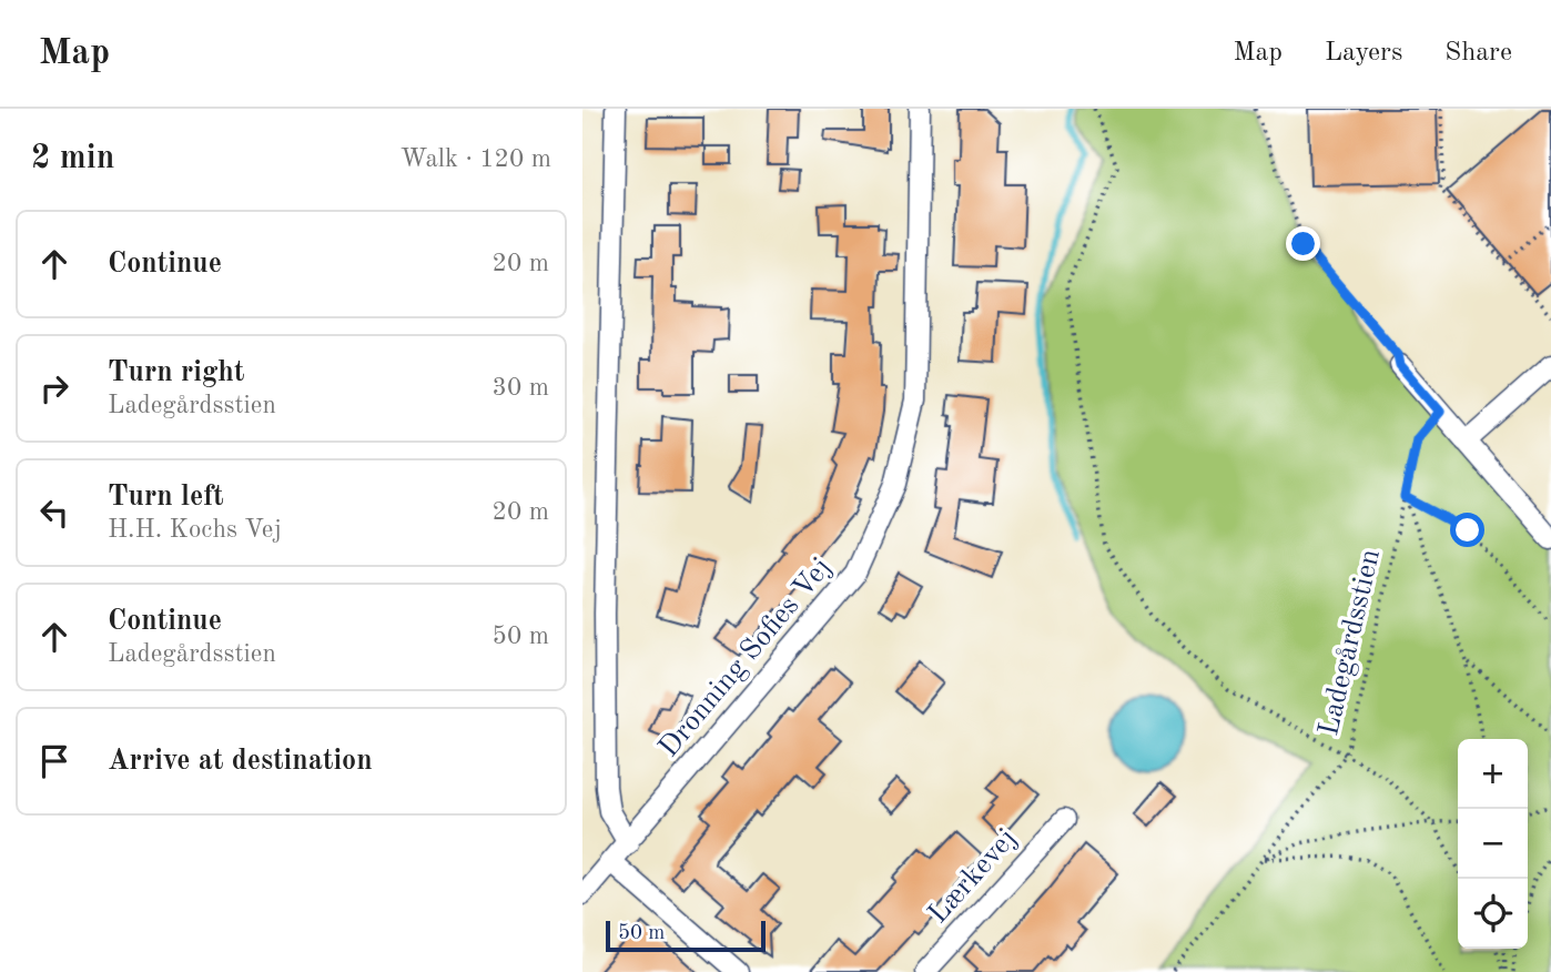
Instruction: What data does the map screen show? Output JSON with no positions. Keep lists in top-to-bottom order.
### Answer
{
  "streets": {
    "street": ["Dronning Sofies Vej", "Lærkevej"],
    "path": ["Ladegårdsstien"]
  },
  "scale_bar": "50 m",
  "page": {
    "header": "Map",
    "nav": ["Map", "Layers", "Share"],
    "heading": ["2 min", "Walk · 120 m"],
    "list": [
      ["Continue", "20 m"],
      ["Turn right", "Ladegårdsstien", "30 m"],
      ["Turn left", "H.H. Kochs Vej", "20 m"],
      ["Continue", "Ladegårdsstien", "50 m"],
      "Arrive at destination"
    ],
    "map_buttons": ["+", "−"],
    "scale": "50 m"
  }
}
